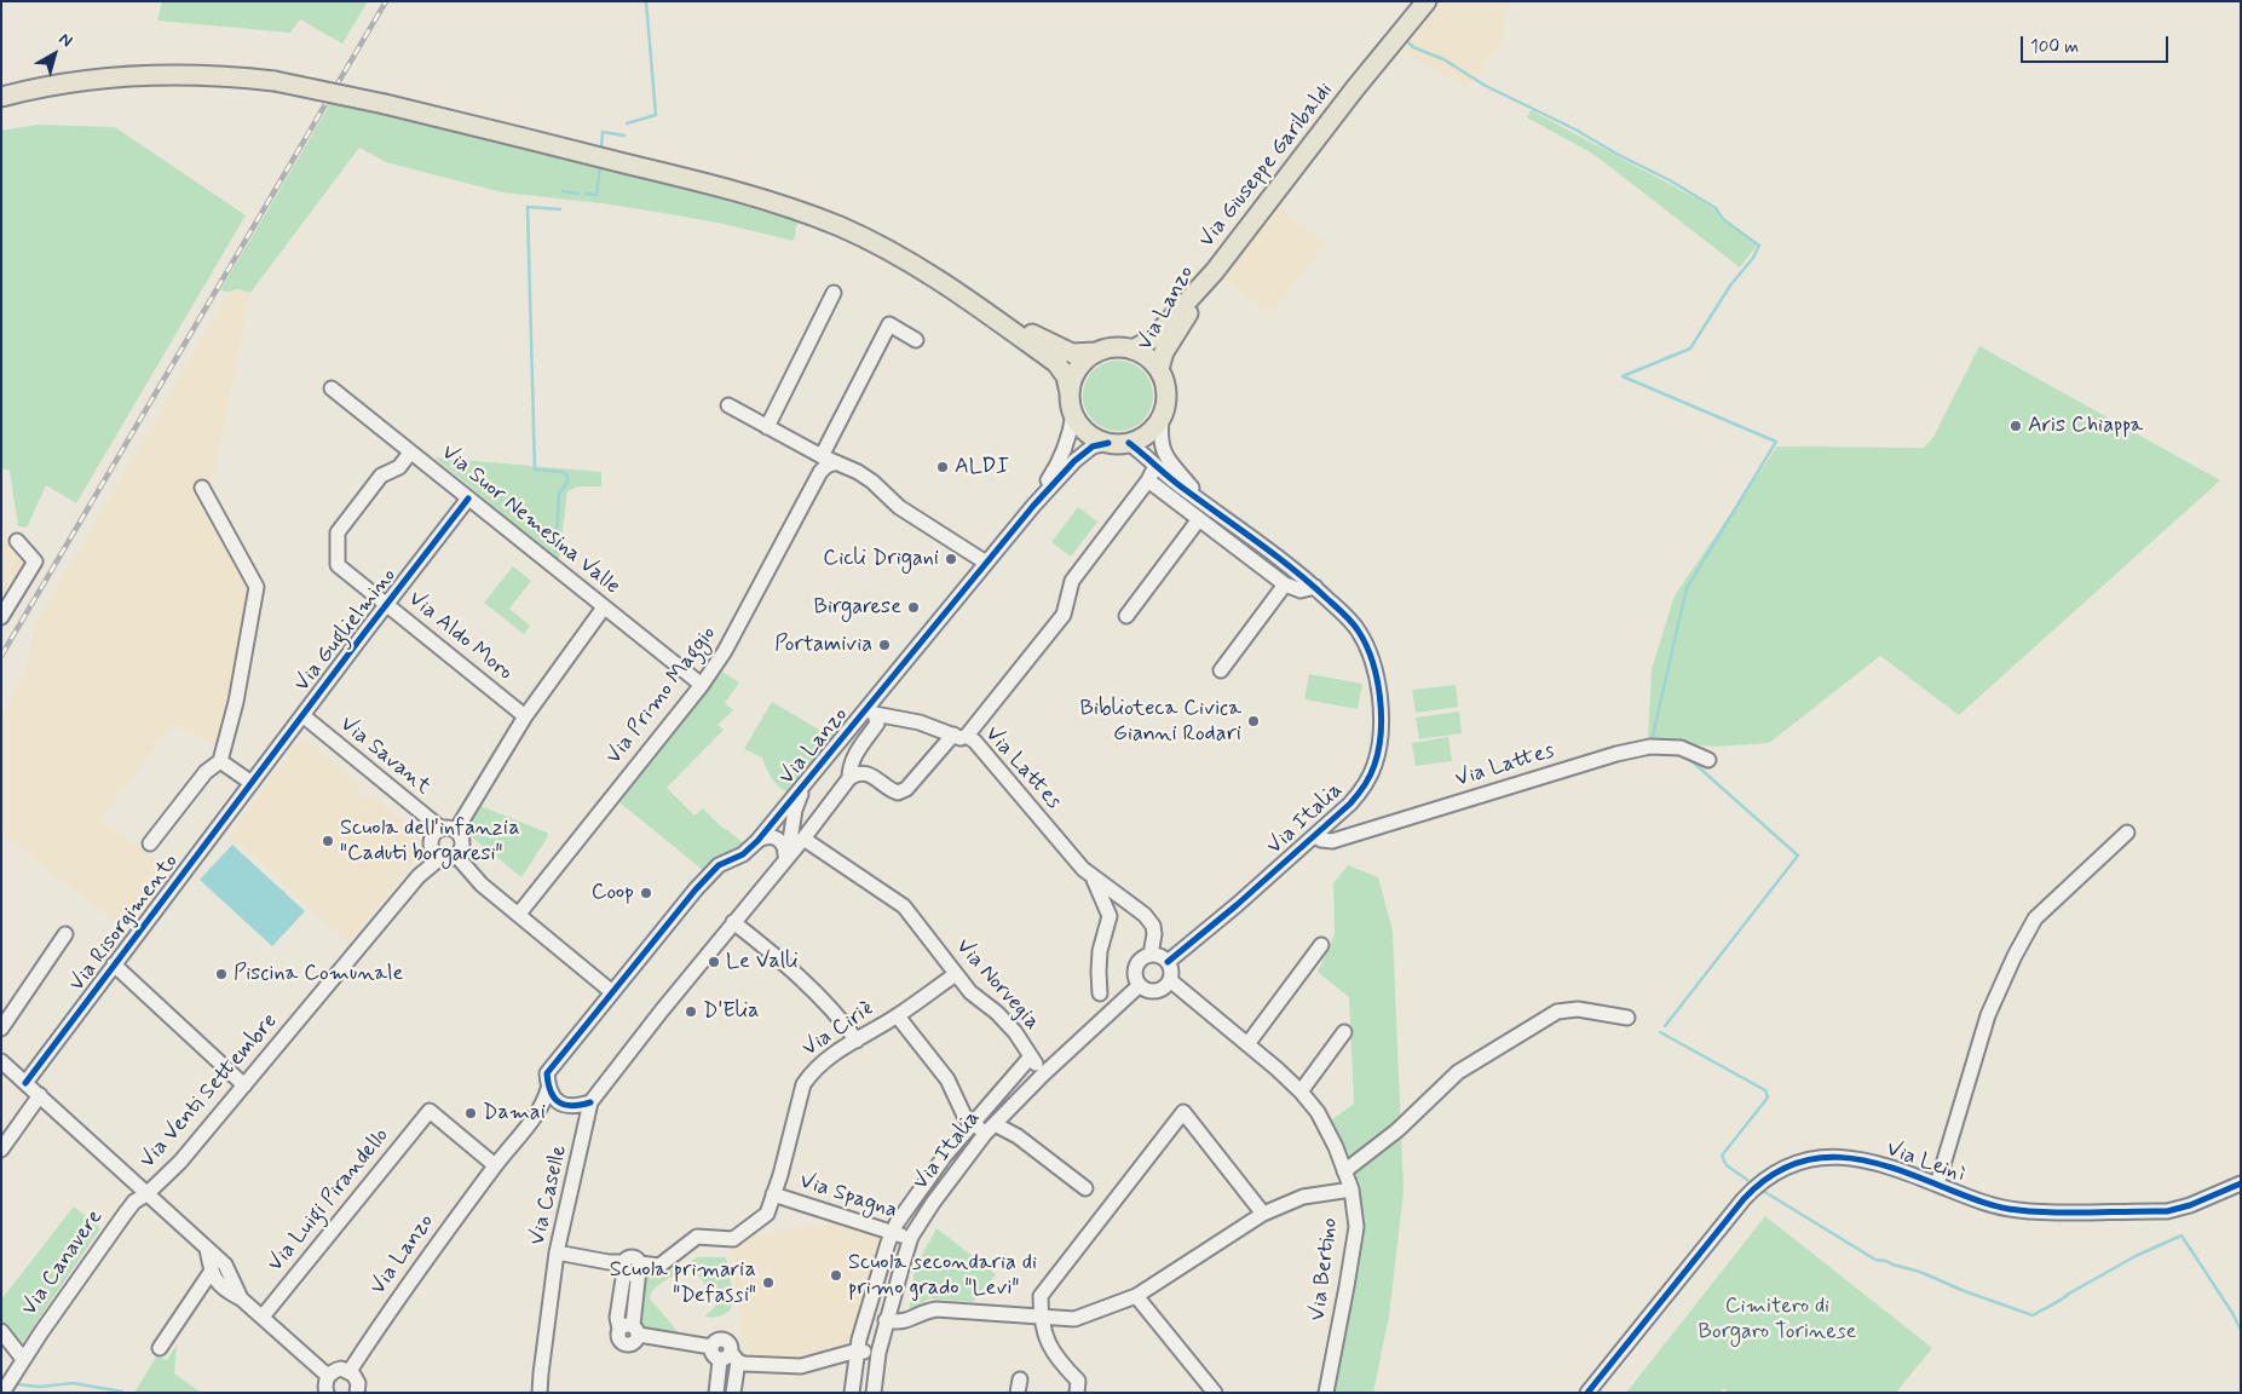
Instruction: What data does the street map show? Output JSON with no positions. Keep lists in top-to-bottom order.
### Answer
{
  "streets": {
    "main road": ["Via Giuseppe Garibaldi", "Via Lanzo"],
    "street": [
      "Via Suor Nemesina Valle",
      "Via Guglielmino",
      "Via Aldo Moro",
      "Via Primo Maggio",
      "Via Savant",
      "Via Lattes",
      "Via Italia",
      "Via Risorgimento",
      "Via Norvegia",
      "Via Ciriè",
      "Via Venti Settembre",
      "Via Leinì",
      "Via Caselle",
      "Via Spagna",
      "Via Luigi Pirandello",
      "Via Canavere",
      "Via Bertino"
    ]
  },
  "crossings": [
    ["Via Giuseppe Garibaldi", "Via Lanzo"],
    ["Via Lanzo", "Via Lattes"],
    ["Via Lanzo", "Via Italia"],
    ["Via Lanzo", "Via Luigi Pirandello"],
    ["Via Suor Nemesina Valle", "Via Guglielmino"],
    ["Via Suor Nemesina Valle", "Via Aldo Moro"],
    ["Via Suor Nemesina Valle", "Via Primo Maggio"],
    ["Via Guglielmino", "Via Aldo Moro"],
    ["Via Guglielmino", "Via Savant"],
    ["Via Guglielmino", "Via Risorgimento"],
    ["Via Savant", "Via Venti Settembre"],
    ["Via Lattes", "Via Italia"],
    ["Via Lattes", "Via Bertino"],
    ["Via Italia", "Via Norvegia"],
    ["Via Italia", "Via Spagna"],
    ["Via Italia", "Via Bertino"],
    ["Via Norvegia", "Via Ciriè"],
    ["Via Ciriè", "Via Spagna"],
    ["Via Venti Settembre", "Via Canavere"]
  ],
  "parks": ["Cimitero di Borgaro Torinese"],
  "places": [
    "Aris Chiappa",
    "ALDI",
    "Cicli Drigani",
    "Birgarese",
    "Portamivia",
    "Biblioteca Civica Gianni Rodari",
    "Scuola dell'infanzia \"Caduti borgaresi\"",
    "Coop",
    "Le Valli",
    "Piscina Comunale",
    "D'Elia",
    "Damai",
    "Scuola secondaria di primo grado \"Levi\"",
    "Scuola primaria \"Defassi\""
  ],
  "scale_bar": "100 m",
  "north": "top right"
}
